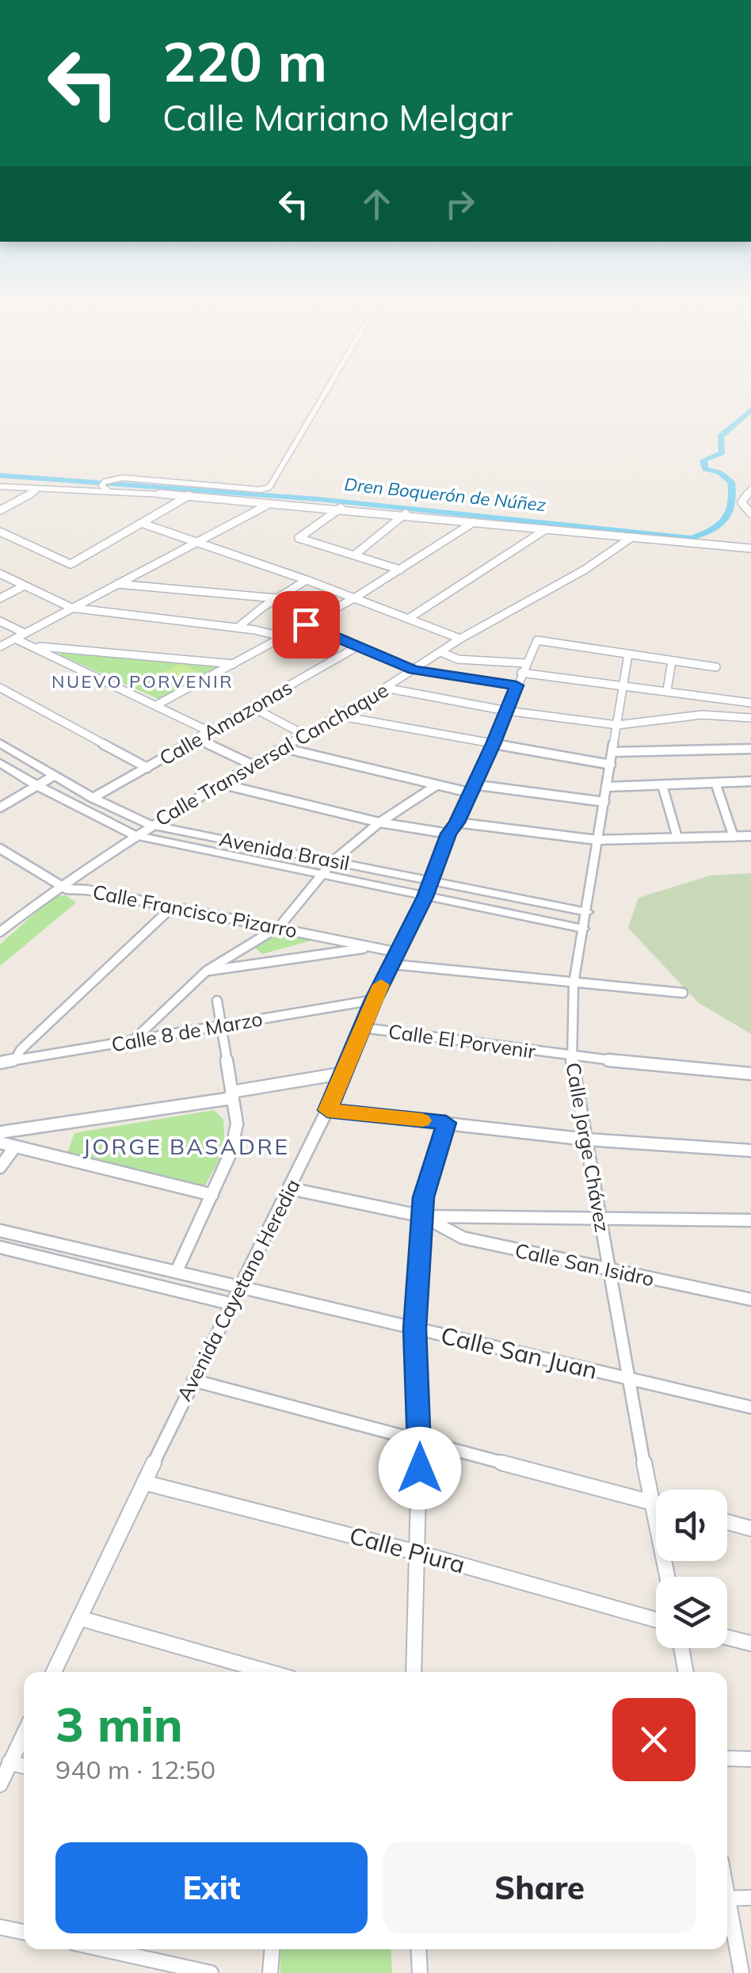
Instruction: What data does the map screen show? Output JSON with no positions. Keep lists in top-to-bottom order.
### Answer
{
  "streets": {
    "street": [
      "Calle Amazonas",
      "Calle Transversal Canchaque",
      "Avenida Brasil",
      "Calle Francisco Pizarro",
      "Calle 8 de Marzo",
      "Calle El Porvenir",
      "Calle Jorge Chávez",
      "Calle San Isidro",
      "Avenida Cayetano Heredia",
      "Calle San Juan",
      "Calle Piura"
    ]
  },
  "crossings": [
    ["Calle Amazonas", "Avenida Brasil"],
    ["Calle Transversal Canchaque", "Avenida Brasil"],
    ["Calle Transversal Canchaque", "Calle Francisco Pizarro"],
    ["Avenida Brasil", "Calle Jorge Chávez"],
    ["Avenida Brasil", "Avenida Cayetano Heredia"],
    ["Calle Francisco Pizarro", "Avenida Cayetano Heredia"],
    ["Calle 8 de Marzo", "Avenida Cayetano Heredia"],
    ["Calle El Porvenir", "Calle Jorge Chávez"],
    ["Calle El Porvenir", "Avenida Cayetano Heredia"],
    ["Calle Jorge Chávez", "Calle San Isidro"],
    ["Calle Jorge Chávez", "Avenida Cayetano Heredia"],
    ["Calle Jorge Chávez", "Calle San Juan"],
    ["Avenida Cayetano Heredia", "Calle San Juan"],
    ["Avenida Cayetano Heredia", "Calle Piura"]
  ],
  "districts": ["NUEVO PORVENIR", "JORGE BASADRE"],
  "water": ["Dren Boquerón de Núñez"],
  "page": {
    "turn": ["220 m", "Calle Mariano Melgar"],
    "heading": ["3 min", "940 m · 12:50"],
    "buttons": ["Exit", "Share"]
  }
}
